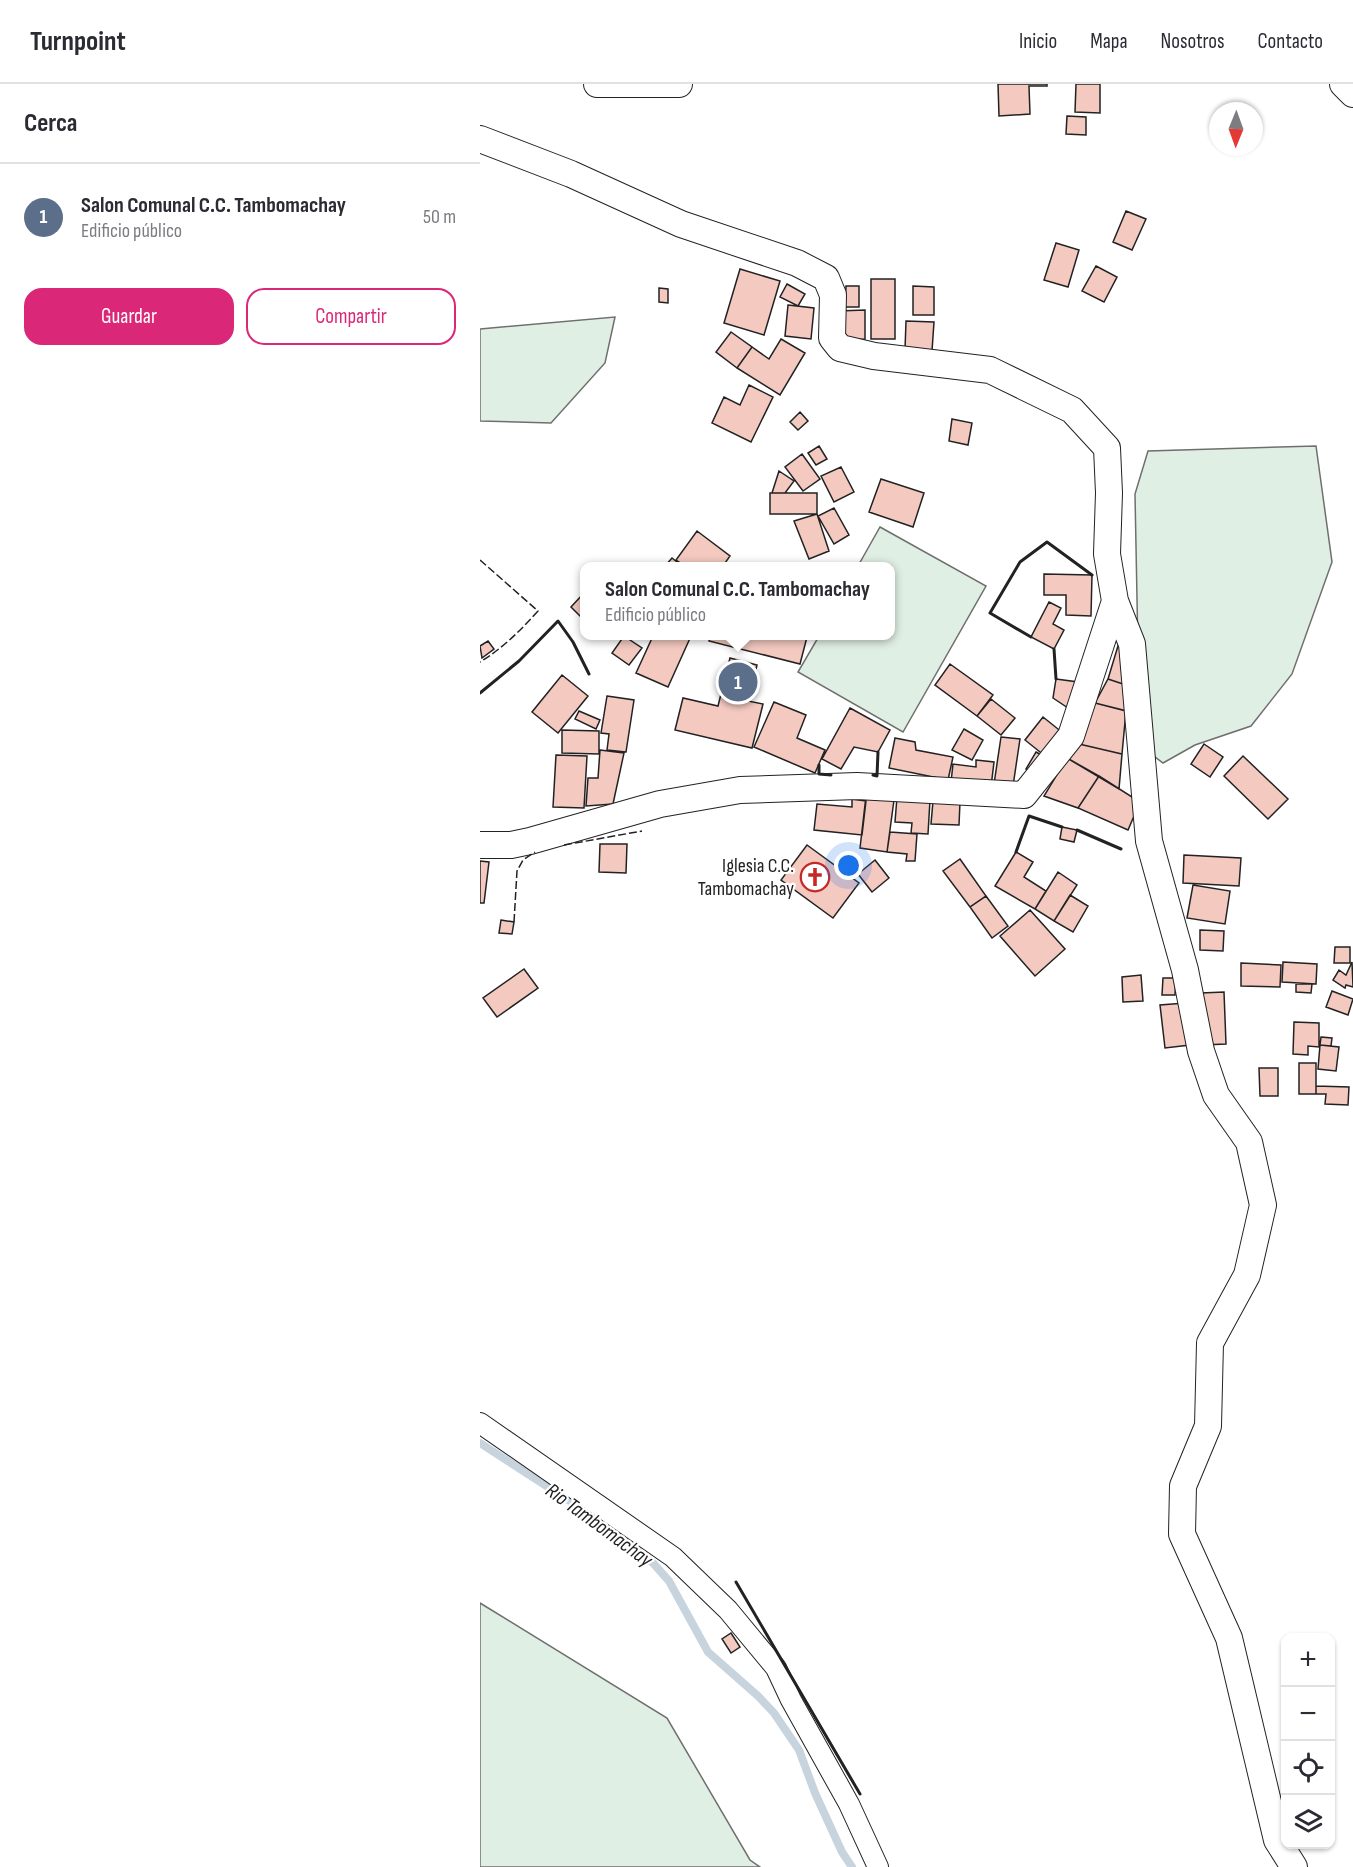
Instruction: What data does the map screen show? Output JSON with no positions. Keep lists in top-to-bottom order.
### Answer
{
  "water": ["Rio Tambomachay"],
  "places": {
    "church": ["Iglesia C.C. Tambomachay"]
  },
  "north": "bottom",
  "page": {
    "header": "Turnpoint",
    "nav": [
      "Inicio",
      "Mapa",
      "Nosotros",
      "Contacto"
    ],
    "heading": "Cerca",
    "list": [
      {
        "mark": "1",
        "name": "Salon Comunal C.C. Tambomachay",
        "note": "Edificio público",
        "value": "50 m"
      }
    ],
    "buttons": ["Guardar", "Compartir"],
    "popup": ["Salon Comunal C.C. Tambomachay", "Edificio público"],
    "pins": "1",
    "map_buttons": ["+", "−"]
  }
}
